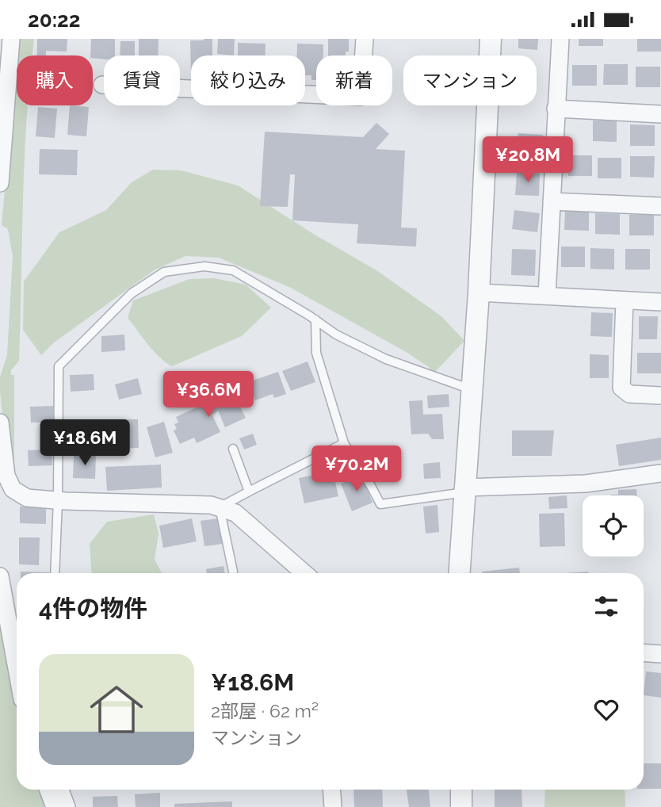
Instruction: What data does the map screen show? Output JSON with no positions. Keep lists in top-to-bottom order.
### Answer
{
  "page": {
    "status": "20:22",
    "chip": [
      "購入",
      "賃貸",
      "絞り込み",
      "新着",
      "マンション"
    ],
    "price": [
      "¥20.8M",
      "¥36.6M",
      "¥18.6M",
      "¥70.2M"
    ],
    "heading": "4件の物件",
    "list": [
      {
        "name": "¥18.6M",
        "note": "2部屋 · 62 m² · マンション"
      }
    ]
  }
}
